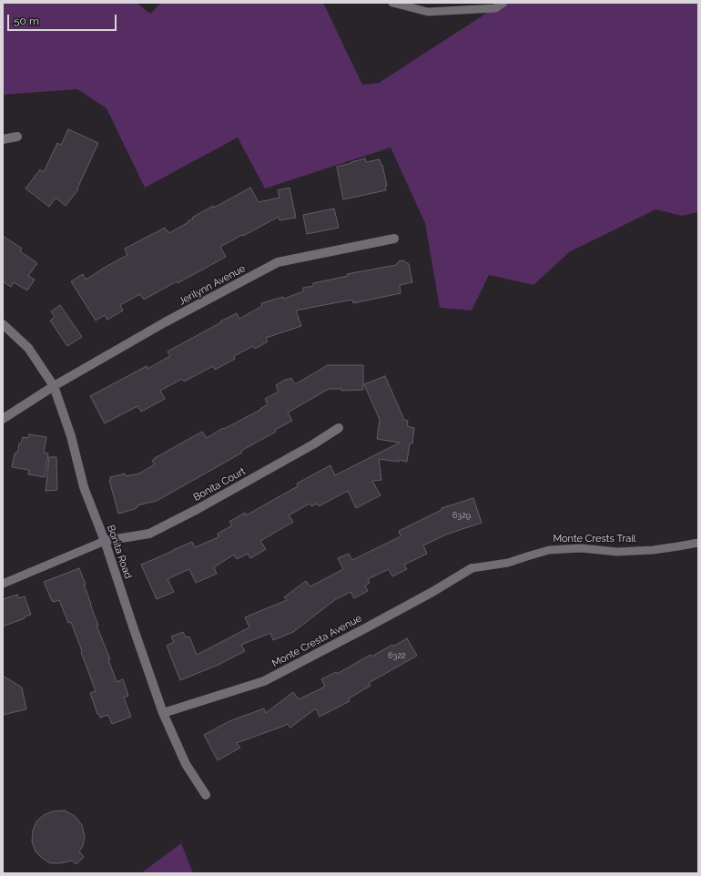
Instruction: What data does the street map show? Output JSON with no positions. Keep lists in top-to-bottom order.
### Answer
{
  "streets": {
    "street": [
      "Jerilynn Avenue",
      "Bonita Court",
      "Bonita Road",
      "Monte Cresta Avenue"
    ],
    "lane": ["Monte Crests Trail"]
  },
  "crossings": [
    ["Jerilynn Avenue", "Bonita Road"],
    ["Bonita Court", "Bonita Road"],
    ["Monte Crests Trail", "Monte Cresta Avenue"],
    ["Bonita Road", "Monte Cresta Avenue"]
  ],
  "house_numbers": ["6329", "6322"],
  "scale_bar": "50 m"
}
